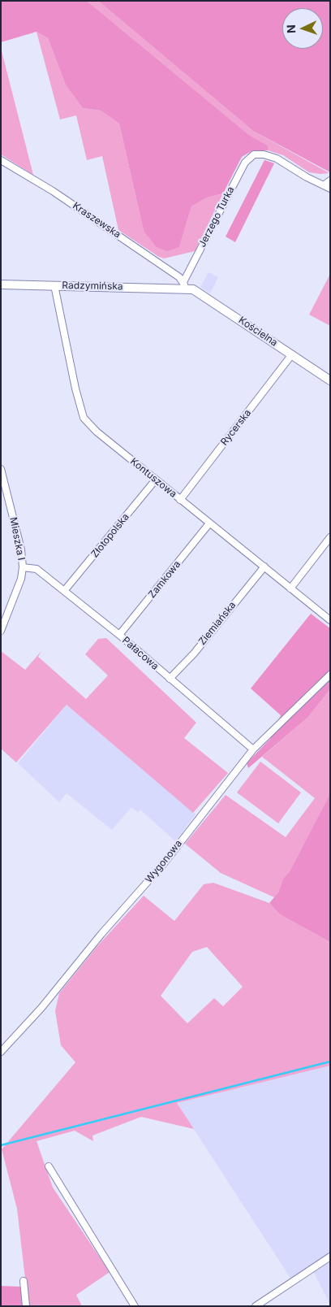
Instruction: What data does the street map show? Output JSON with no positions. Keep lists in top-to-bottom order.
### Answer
{
  "streets": {
    "street": [
      "Jerzego Turka",
      "Kraszewska",
      "Radzymińska",
      "Kościelna",
      "Rycerska",
      "Kontuszowa",
      "Złotopolska",
      "Mieszka I",
      "Zamkowa",
      "Ziemiańska",
      "Pałacowa",
      "Wygonowa"
    ]
  },
  "crossings": [
    ["Jerzego Turka", "Kraszewska"],
    ["Jerzego Turka", "Radzymińska"],
    ["Jerzego Turka", "Kościelna"],
    ["Kraszewska", "Radzymińska"],
    ["Kraszewska", "Kościelna"],
    ["Radzymińska", "Kościelna"],
    ["Radzymińska", "Kontuszowa"],
    ["Kościelna", "Rycerska"],
    ["Rycerska", "Kontuszowa"],
    ["Kontuszowa", "Złotopolska"],
    ["Kontuszowa", "Zamkowa"],
    ["Kontuszowa", "Ziemiańska"],
    ["Złotopolska", "Pałacowa"],
    ["Mieszka I", "Pałacowa"],
    ["Zamkowa", "Pałacowa"],
    ["Ziemiańska", "Pałacowa"],
    ["Pałacowa", "Wygonowa"]
  ],
  "north": "left"
}
